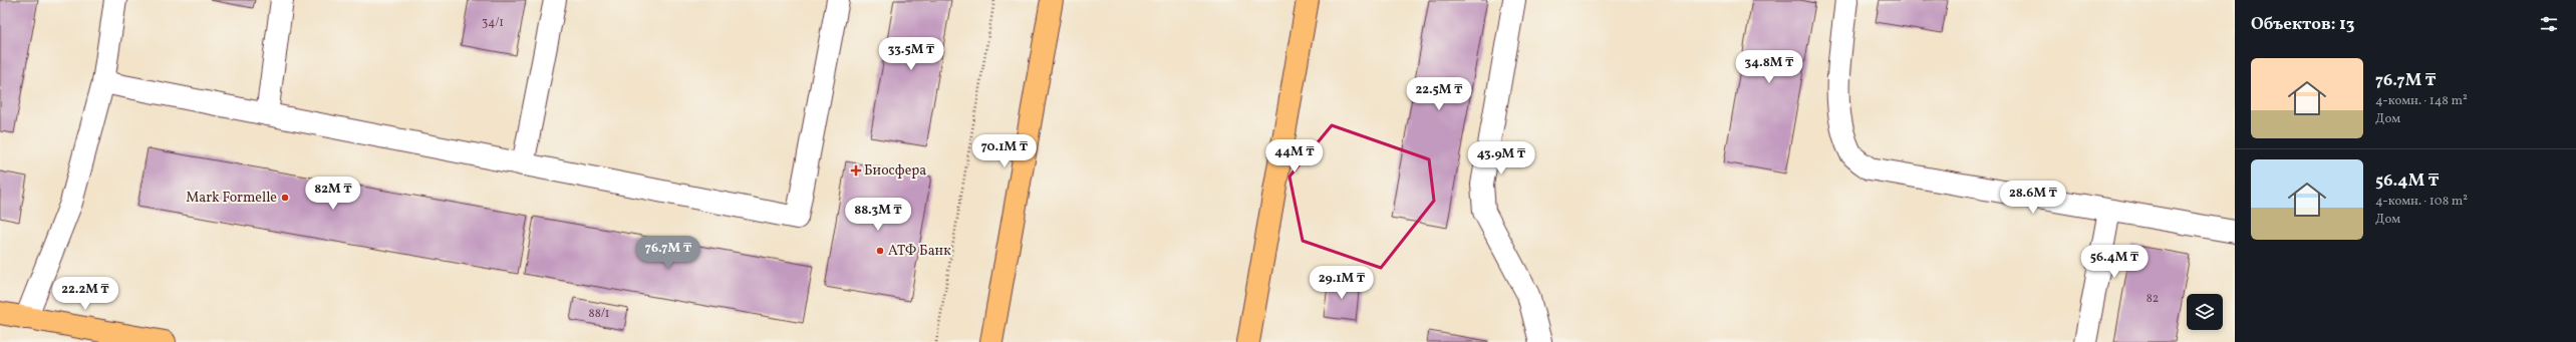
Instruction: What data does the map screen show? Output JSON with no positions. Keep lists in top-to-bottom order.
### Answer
{
  "places": {
    "health": ["Биосфера"],
    "other": ["Mark Formelle", "АТФ Банк"]
  },
  "house_numbers": ["34/1", "82", "88/1"],
  "page": {
    "heading": "Объектов: 13",
    "price": [
      "33.5M ₸",
      "34.8M ₸",
      "22.5M ₸",
      "70.1M ₸",
      "44M ₸",
      "43.9M ₸",
      "82M ₸",
      "28.6M ₸",
      "88.3M ₸",
      "76.7M ₸",
      "56.4M ₸",
      "29.1M ₸",
      "22.2M ₸"
    ],
    "list": [
      {
        "name": "76.7M ₸",
        "note": "4-комн. · 148 m² · Дом"
      },
      {
        "name": "56.4M ₸",
        "note": "4-комн. · 108 m² · Дом"
      }
    ]
  }
}
